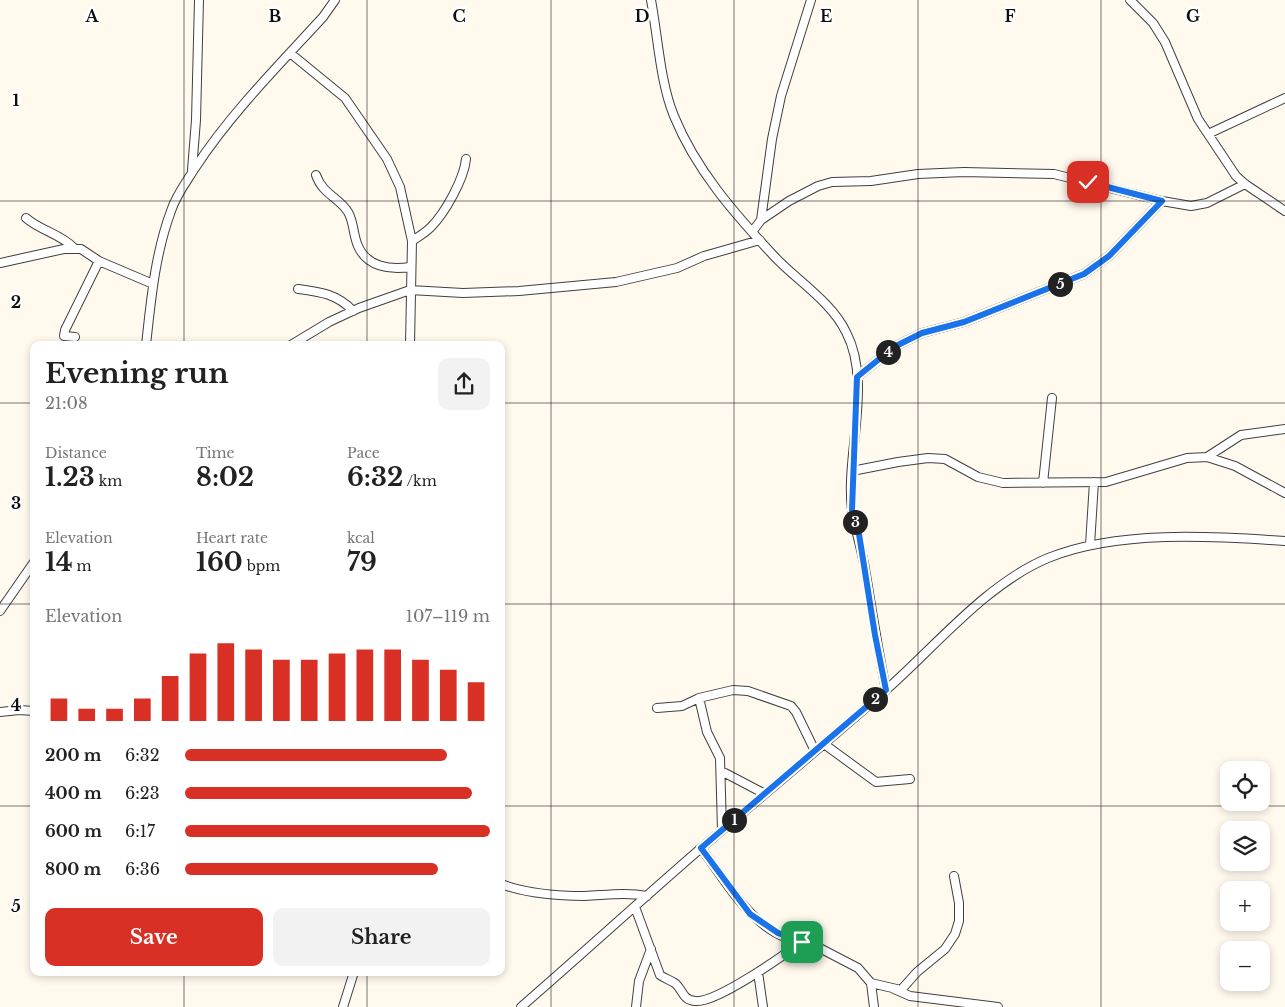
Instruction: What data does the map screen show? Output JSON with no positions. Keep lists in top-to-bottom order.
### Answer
{
  "page": {
    "pins": [
      "5",
      "4",
      "3",
      "2",
      "1"
    ],
    "heading": ["Evening run", "21:08"],
    "stats": [
      ["Distance", "1.23 km"],
      ["Time", "8:02"],
      ["Pace", "6:32 /km"],
      ["Elevation", "14 m"],
      ["Heart rate", "160 bpm"],
      ["kcal", "79"]
    ],
    "chart": ["Elevation", "107–119 m"],
    "list": [
      {
        "name": "200 m",
        "note": "6:32"
      },
      {
        "name": "400 m",
        "note": "6:23"
      },
      {
        "name": "600 m",
        "note": "6:17"
      },
      {
        "name": "800 m",
        "note": "6:36"
      }
    ],
    "map_buttons": ["+", "−"],
    "buttons": ["Save", "Share"]
  },
  "grid": {
    "columns": [
      "A",
      "B",
      "C",
      "D",
      "E",
      "F",
      "G"
    ],
    "rows": [
      "1",
      "2",
      "3",
      "4",
      "5"
    ]
  }
}
